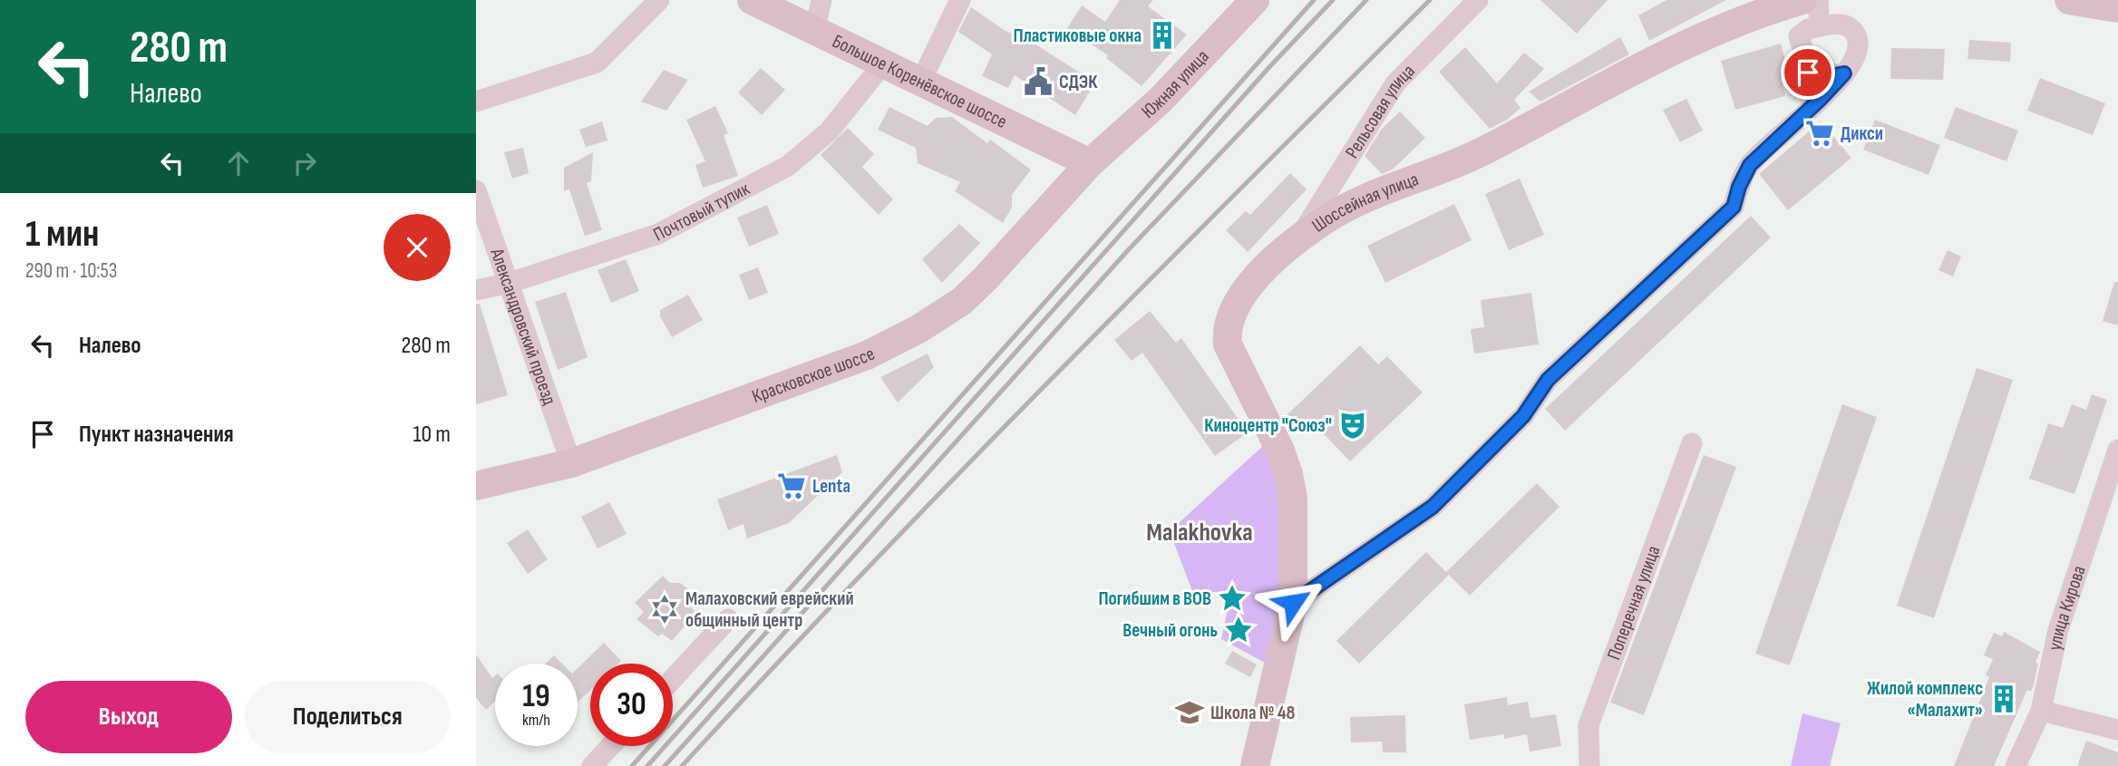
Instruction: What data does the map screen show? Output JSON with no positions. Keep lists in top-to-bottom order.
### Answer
{
  "streets": {
    "main road": [
      "Большое Коренёвское шоссе",
      "Южная улица",
      "Шоссейная улица",
      "Красковское шоссе"
    ],
    "street": [
      "Рельсовая улица",
      "Почтовый тупик",
      "Александровский проезд",
      "Поперечная улица",
      "улица Кирова"
    ]
  },
  "crossings": [
    ["Большое Коренёвское шоссе", "Южная улица"],
    ["Большое Коренёвское шоссе", "Почтовый тупик"],
    ["Большое Коренёвское шоссе", "Красковское шоссе"],
    ["Южная улица", "Красковское шоссе"],
    ["Рельсовая улица", "Шоссейная улица"],
    ["Почтовый тупик", "Александровский проезд"],
    ["Александровский проезд", "Красковское шоссе"]
  ],
  "districts": ["Malakhovka"],
  "places": {
    "building": ["Пластиковые окна", "Жилой комплекс «Малахит»"],
    "public building": ["СДЭК"],
    "supermarket": ["Дикси", "Lenta"],
    "theatre": ["Киноцентр \"Союз\""],
    "place": ["Погибшим в ВОВ", "Вечный огонь"],
    "synagogue": ["Малаховский еврейский общинный центр"],
    "school or university": ["Школа № 48"]
  },
  "page": {
    "turn": ["280 m", "Налево"],
    "heading": ["1 мин", "290 m · 10:53"],
    "list": [
      {
        "name": "Налево",
        "value": "280 m"
      },
      {
        "name": "Пункт назначения",
        "value": "10 m"
      }
    ],
    "speed": "19 km/h",
    "limit": "30",
    "buttons": ["Выход", "Поделиться"]
  }
}
